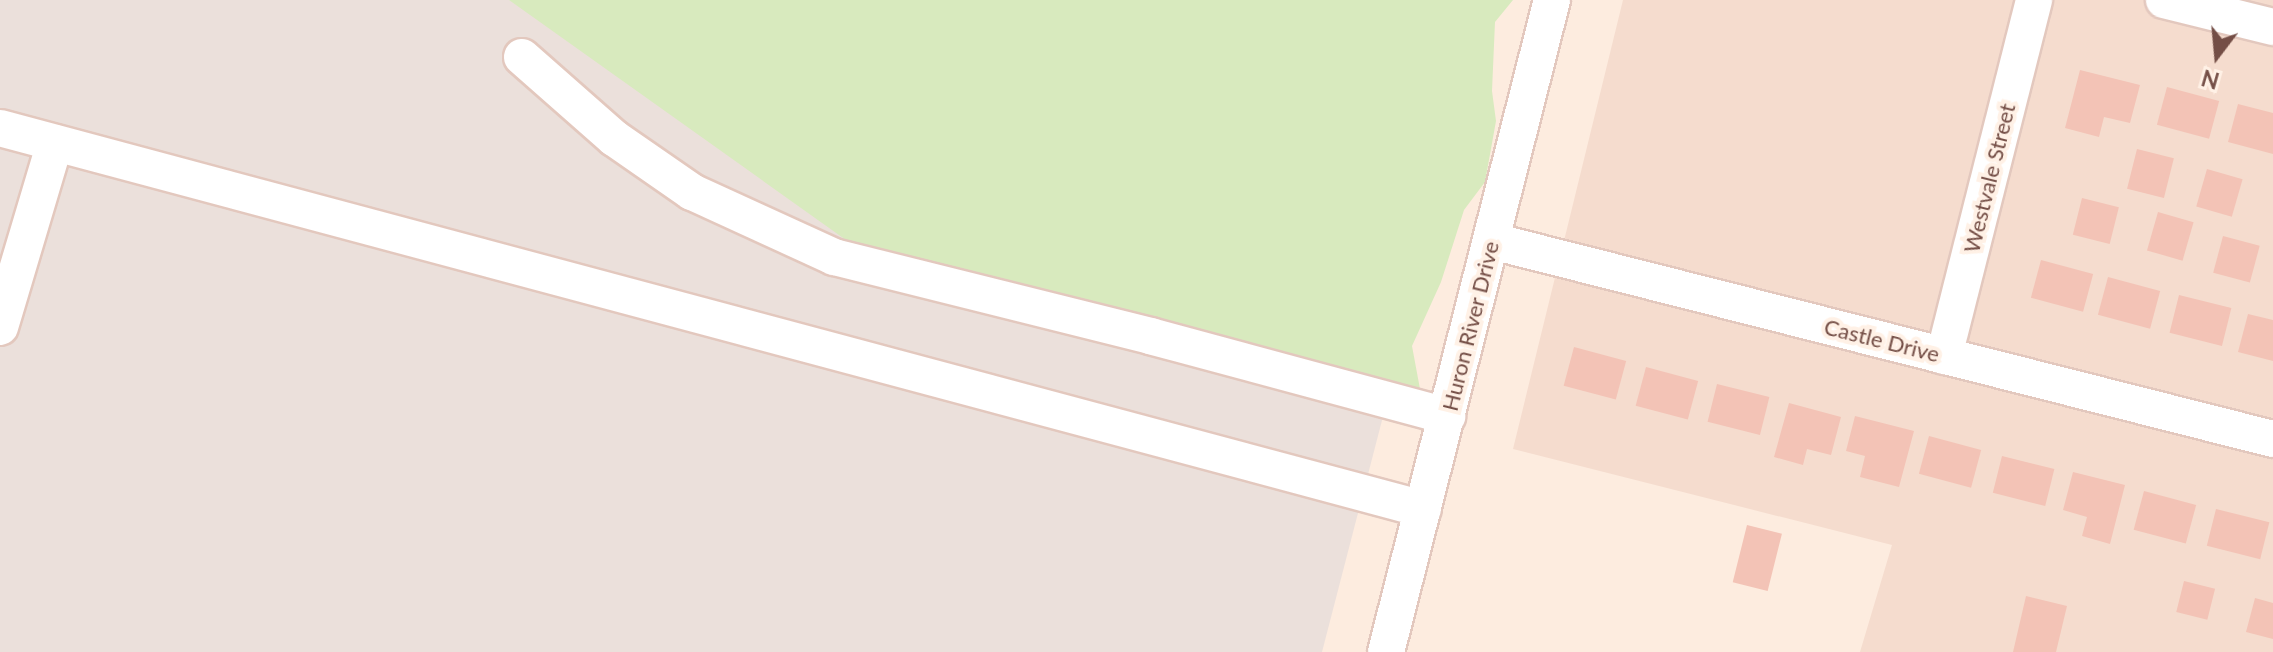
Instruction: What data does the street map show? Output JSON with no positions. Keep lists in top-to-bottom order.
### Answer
{
  "streets": {
    "street": ["Westvale Street", "Huron River Drive", "Castle Drive"]
  },
  "crossings": [
    ["Westvale Street", "Castle Drive"],
    ["Huron River Drive", "Castle Drive"]
  ],
  "north": "bottom"
}
